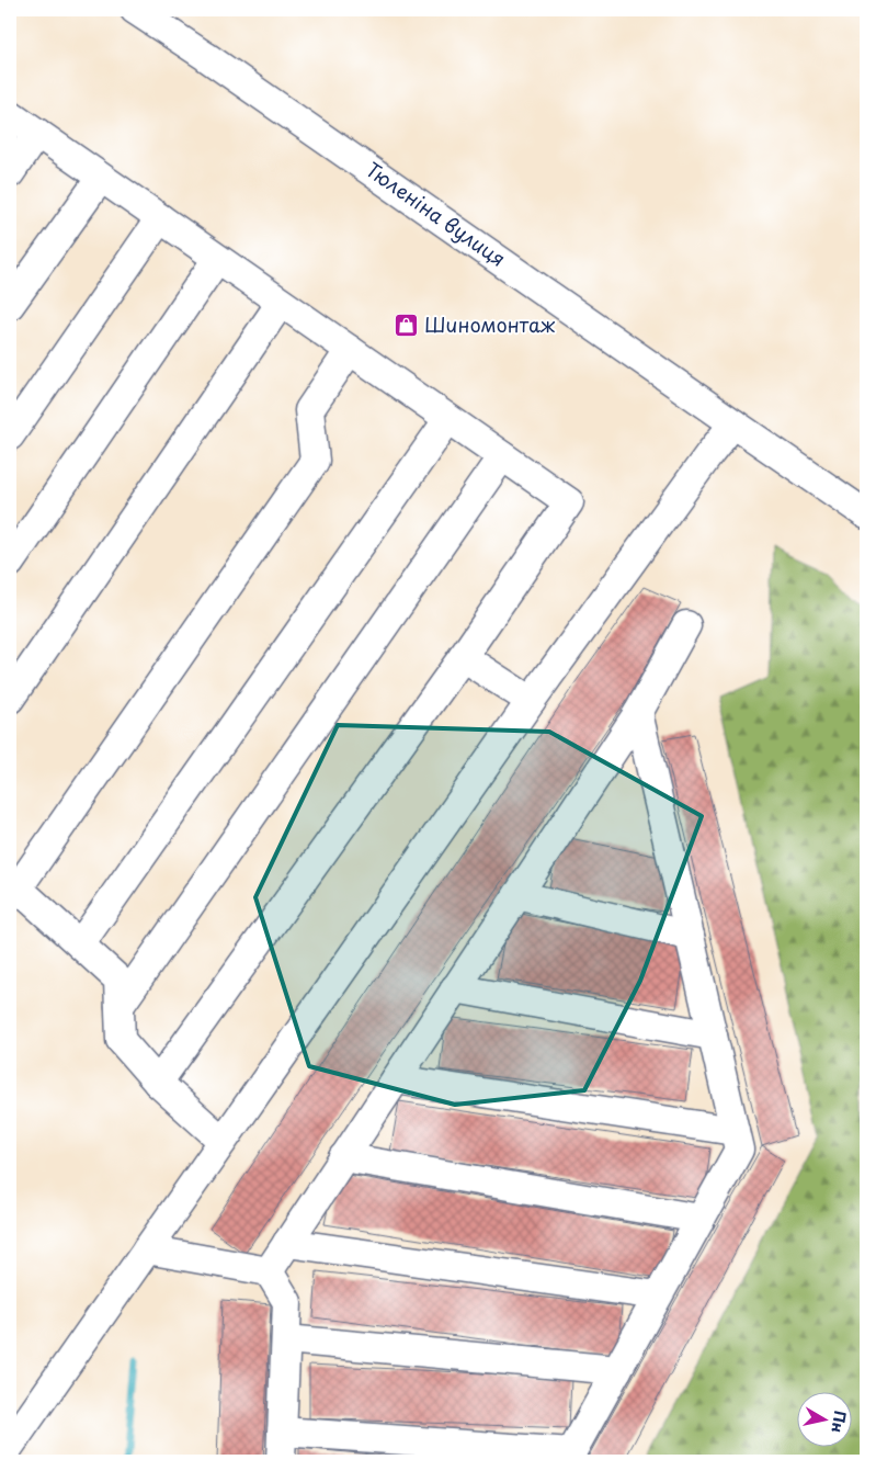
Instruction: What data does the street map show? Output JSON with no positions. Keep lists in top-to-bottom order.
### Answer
{
  "streets": {
    "street": ["Тюленіна вулиця"]
  },
  "places": {
    "shop": ["Шиномонтаж"]
  },
  "north": "right"
}
